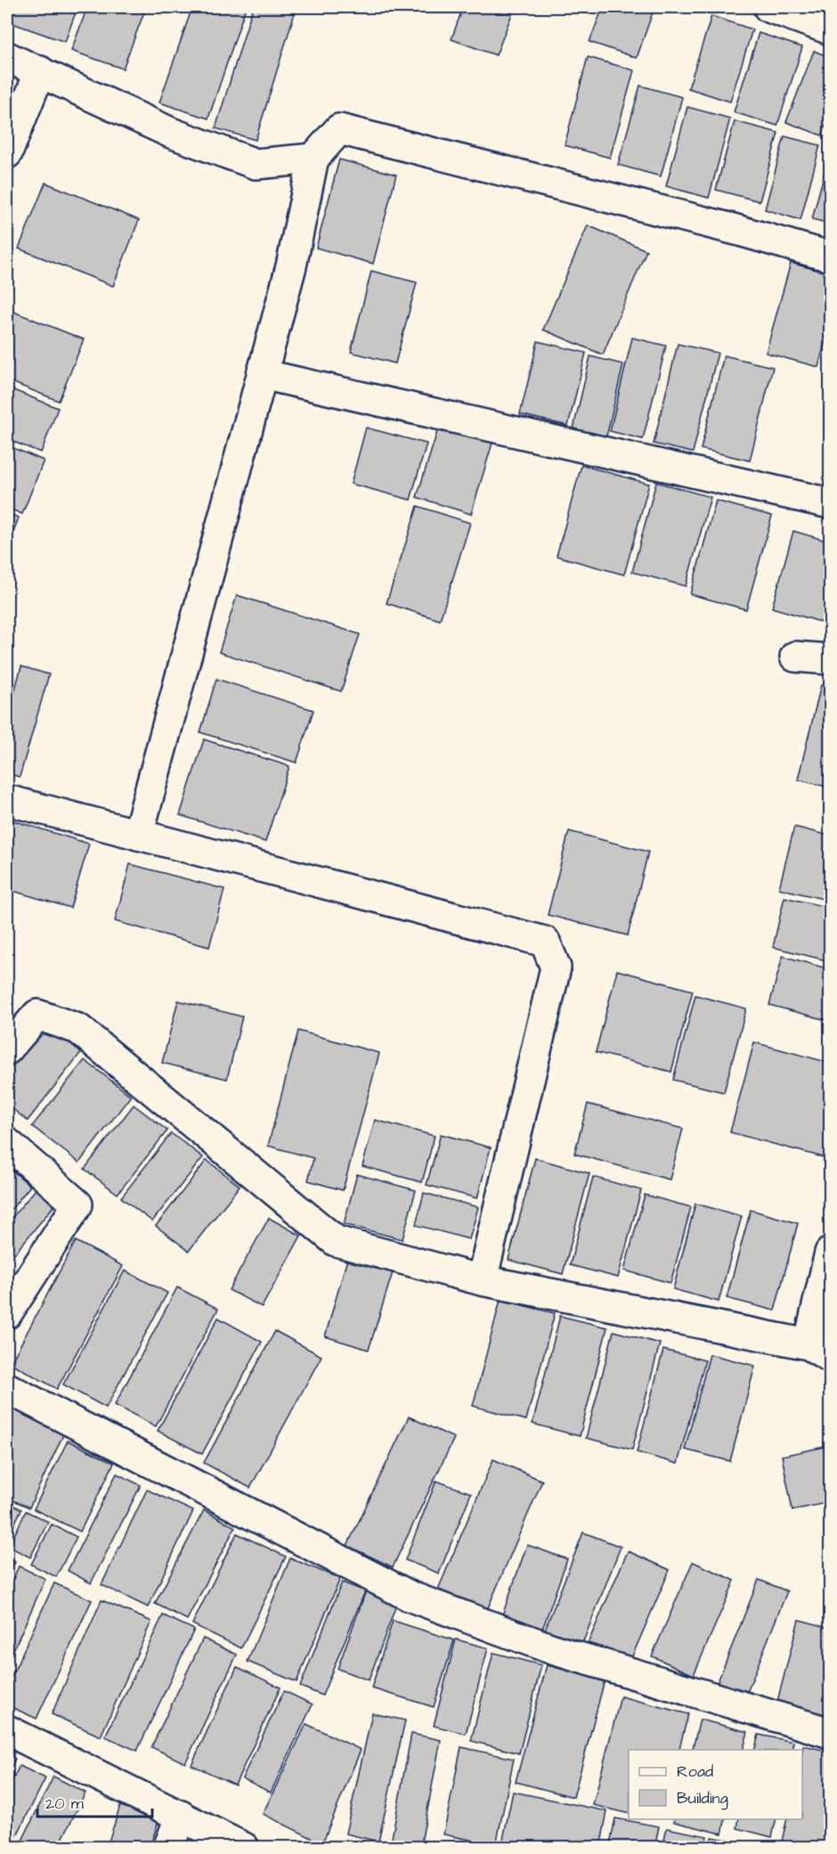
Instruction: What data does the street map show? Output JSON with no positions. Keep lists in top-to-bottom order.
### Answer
{
  "legend": ["Road", "Building"],
  "scale_bar": "20 m"
}
